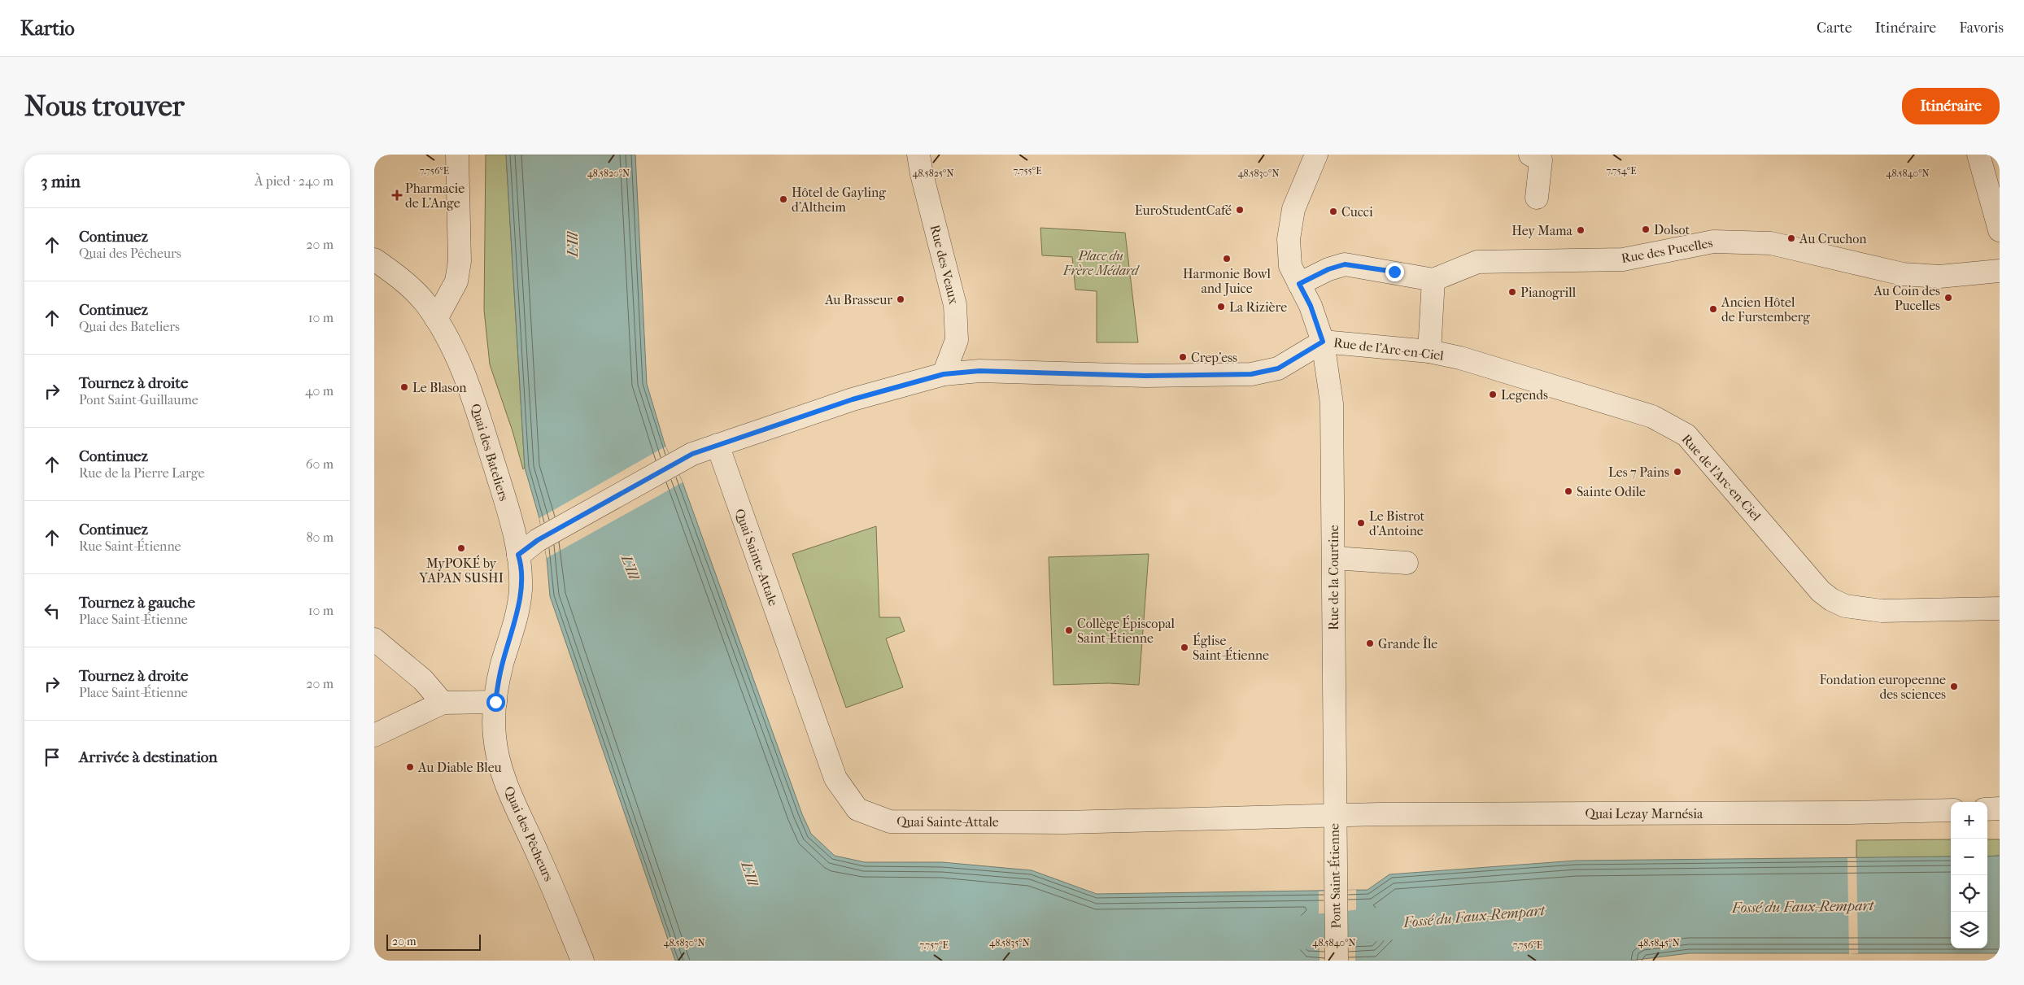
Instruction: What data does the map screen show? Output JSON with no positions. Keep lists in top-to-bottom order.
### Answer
{
  "streets": {
    "street": [
      "Rue des Pucelles",
      "Rue des Veaux",
      "Rue de l'Arc-en-Ciel",
      "Quai des Bateliers",
      "Quai Sainte-Attale",
      "Rue de la Courtine",
      "Quai Lezay Marnésia",
      "Quai des Pêcheurs",
      "Pont Saint-Étienne"
    ]
  },
  "crossings": [
    ["Rue de l'Arc-en-Ciel", "Rue de la Courtine"],
    ["Quai des Bateliers", "Quai des Pêcheurs"],
    ["Quai Sainte-Attale", "Rue de la Courtine"],
    ["Quai Sainte-Attale", "Quai Lezay Marnésia"],
    ["Quai Sainte-Attale", "Pont Saint-Étienne"],
    ["Rue de la Courtine", "Quai Lezay Marnésia"],
    ["Rue de la Courtine", "Pont Saint-Étienne"],
    ["Quai Lezay Marnésia", "Pont Saint-Étienne"]
  ],
  "water": ["L'Ill", "Fossé du Faux-Rempart"],
  "parks": ["Place du Frère Médard"],
  "places": {
    "health": ["Pharmacie de L'Ange"],
    "other": [
      "Hôtel de Gayling d'Altheim",
      "EuroStudentCafé",
      "Cucci",
      "Dolsot",
      "Hey Mama",
      "Au Cruchon",
      "Harmonie Bowl and Juice",
      "Pianogrill",
      "Au Coin des Pucelles",
      "Au Brasseur",
      "La Rizière",
      "Ancien Hôtel de Furstemberg",
      "Crep'ess",
      "Le Blason",
      "Legends",
      "Les 7 Pains",
      "Sainte Odile",
      "Le Bistrot d'Antoine",
      "MyPOKÉ by YAPAN SUSHI",
      "Collège Épiscopal Saint-Étienne",
      "Grande Île",
      "Église Saint-Étienne",
      "Fondation europeenne des sciences",
      "Au Diable Bleu"
    ]
  },
  "scale_bar": "20 m",
  "page": {
    "header": "Kartio",
    "nav": ["Carte", "Itinéraire", "Favoris"],
    "buttons": "Itinéraire",
    "title": "Nous trouver",
    "heading": ["3 min", "À pied · 240 m"],
    "list": [
      ["Continuez", "Quai des Pêcheurs", "20 m"],
      ["Continuez", "Quai des Bateliers", "10 m"],
      ["Tournez à droite", "Pont Saint-Guillaume", "40 m"],
      ["Continuez", "Rue de la Pierre Large", "60 m"],
      ["Continuez", "Rue Saint-Étienne", "80 m"],
      ["Tournez à gauche", "Place Saint-Étienne", "10 m"],
      ["Tournez à droite", "Place Saint-Étienne", "20 m"],
      "Arrivée à destination"
    ],
    "map_buttons": ["+", "−"],
    "scale": "20 m"
  },
  "coordinates": [
    "7.756°E",
    "7.755°E",
    "7.754°E",
    "48.5825°N",
    "48.5830°N",
    "48.5820°N",
    "48.5840°N",
    "48.5835°N",
    "48.5845°N",
    "7.757°E"
  ]
}
